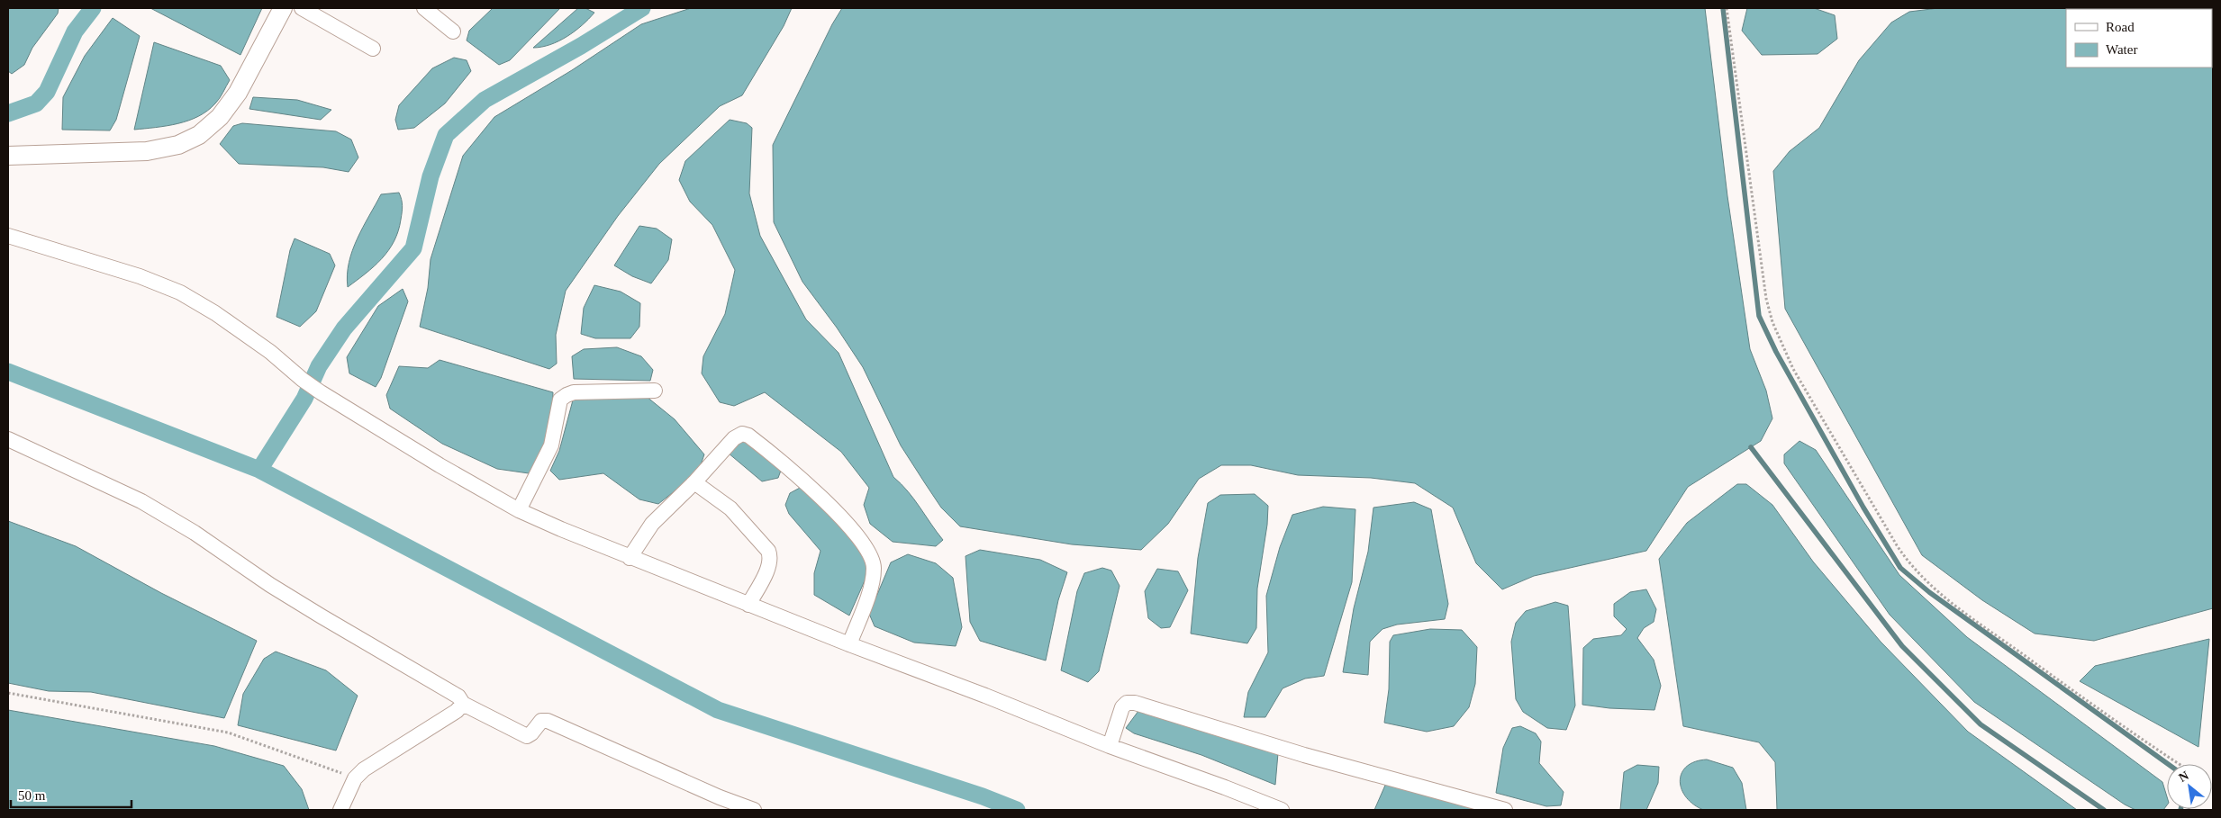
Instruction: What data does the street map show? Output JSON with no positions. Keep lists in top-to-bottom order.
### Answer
{
  "legend": ["Road", "Water"],
  "scale_bar": "50 m",
  "north": "top left"
}
